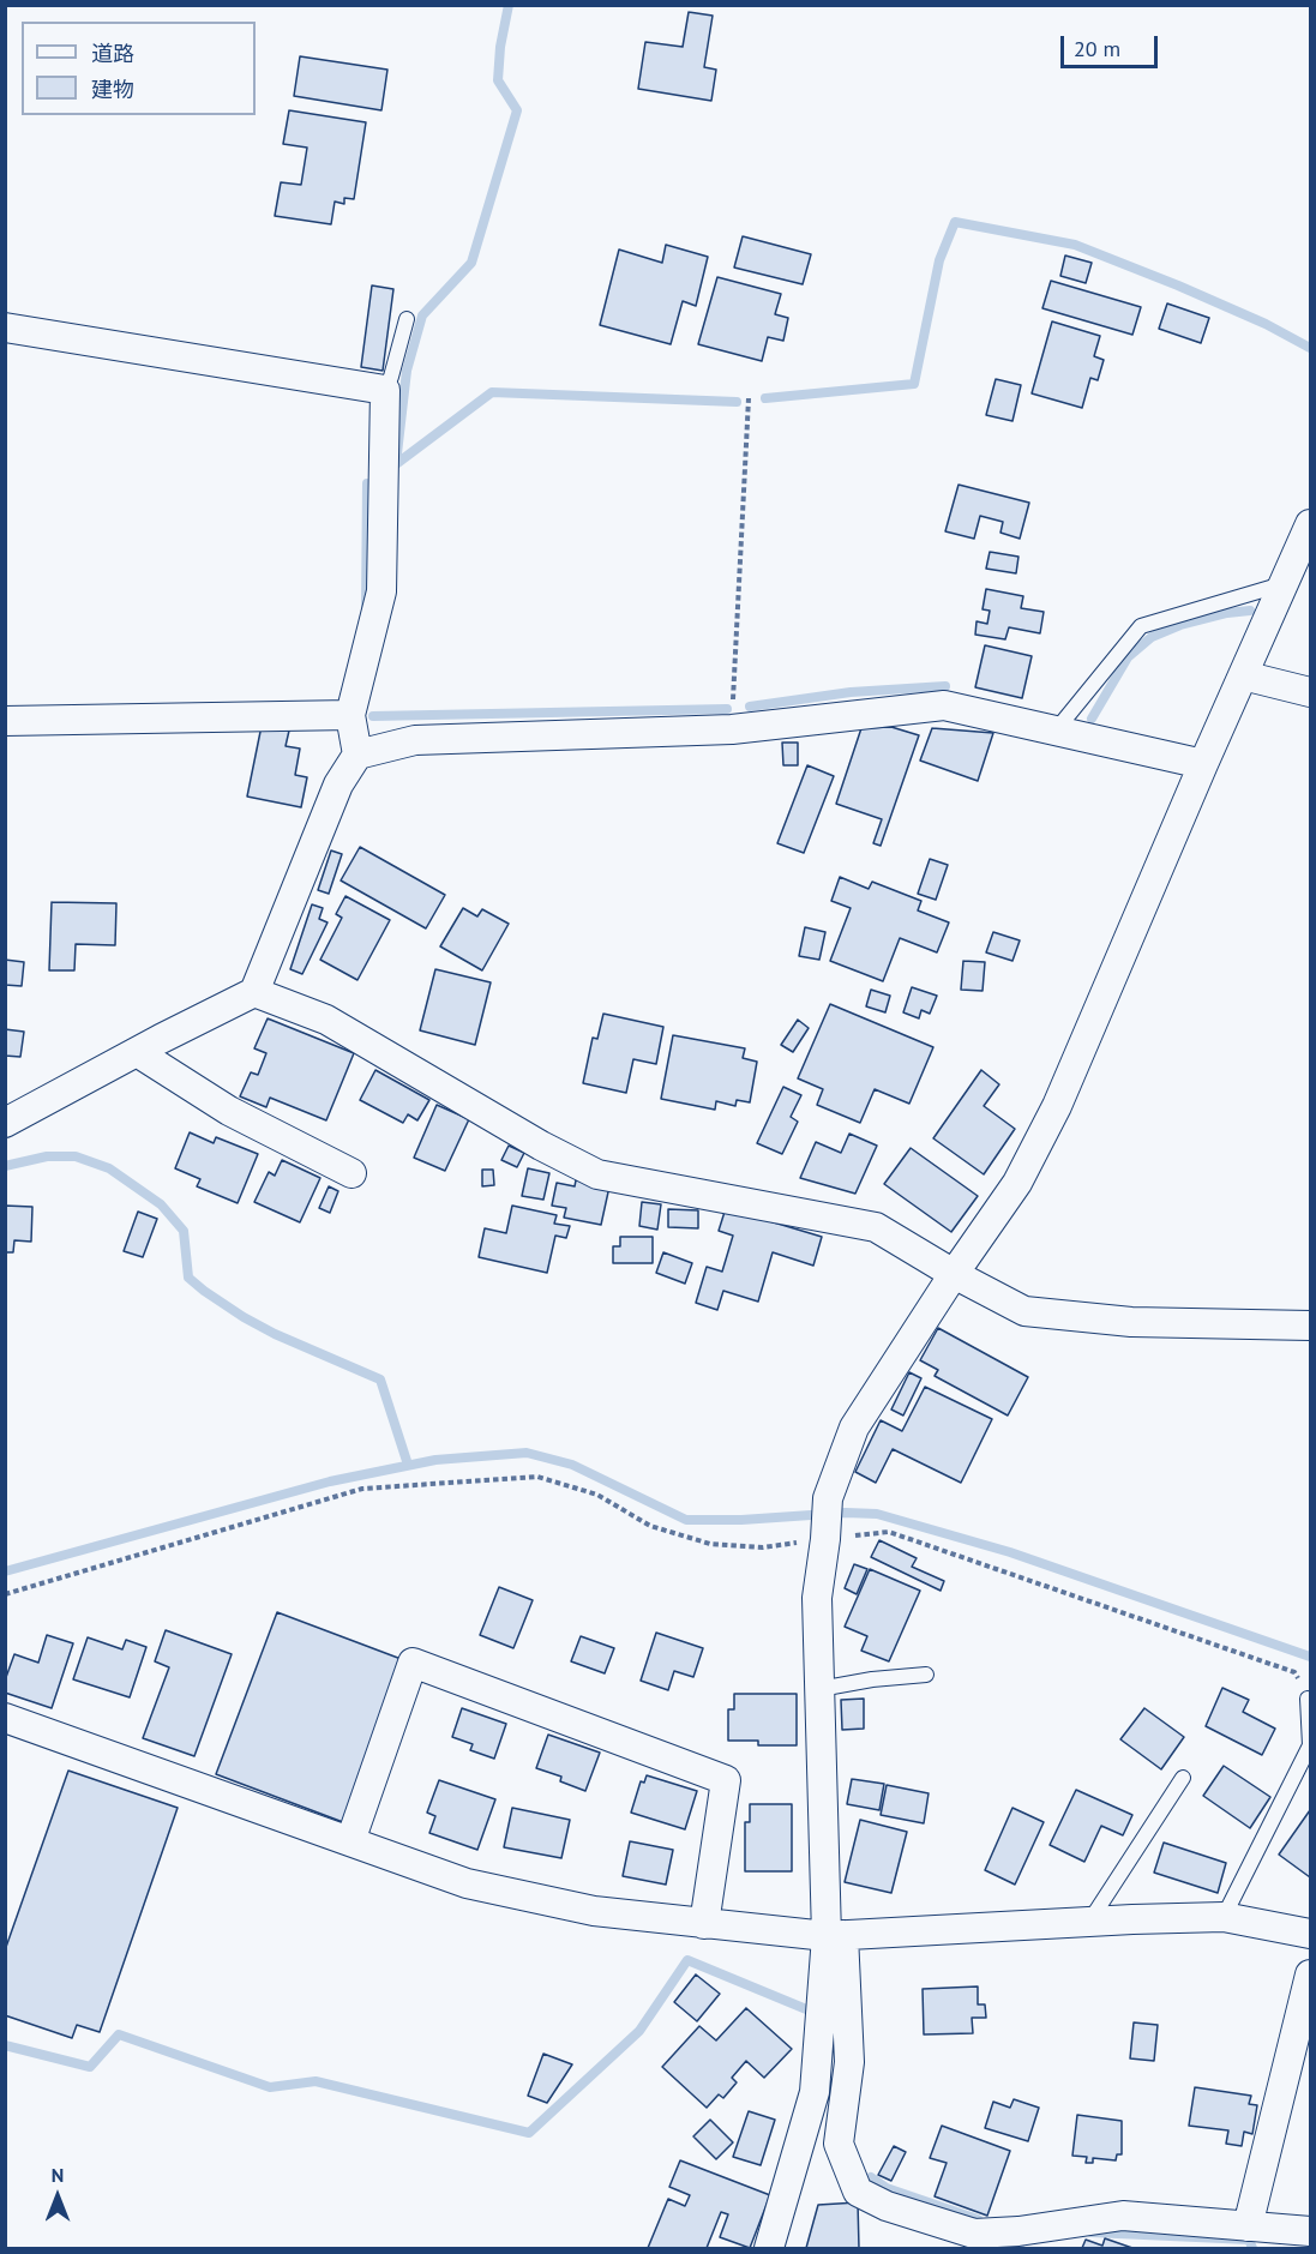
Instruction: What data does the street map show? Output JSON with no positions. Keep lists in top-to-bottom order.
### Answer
{
  "legend": ["道路", "建物"],
  "scale_bar": "20 m",
  "north": "top"
}
